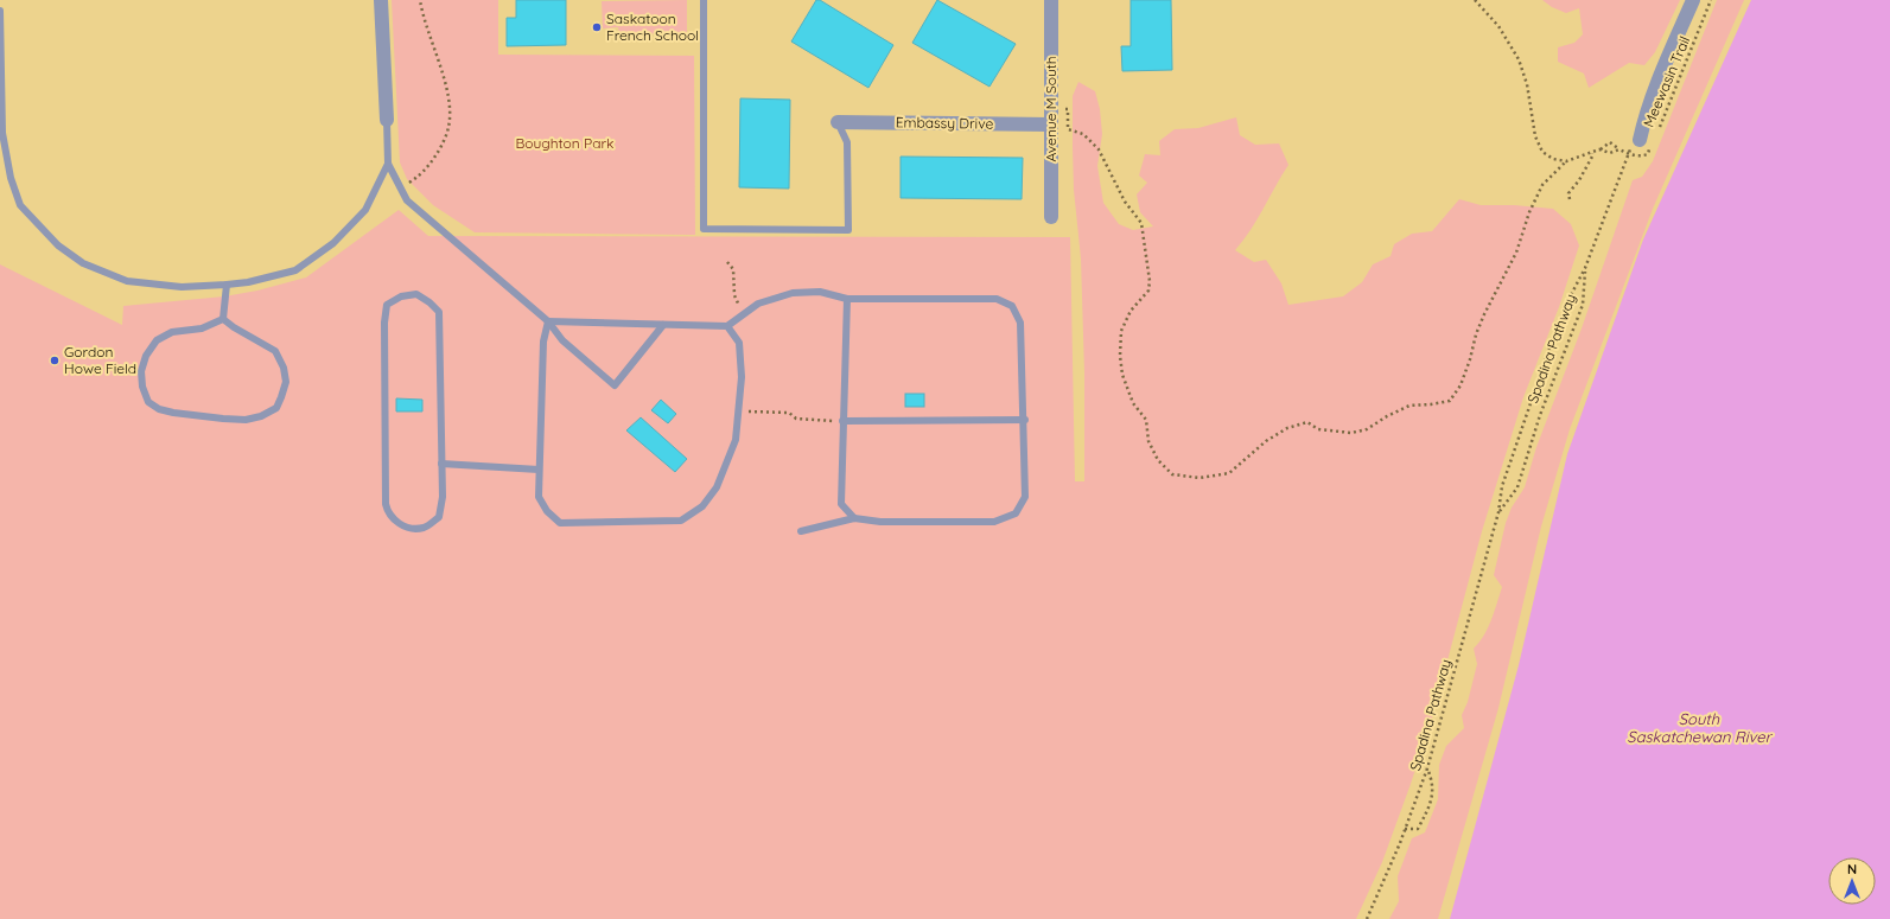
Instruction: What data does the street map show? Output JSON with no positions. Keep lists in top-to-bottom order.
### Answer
{
  "streets": {
    "street": ["Avenue M South", "Embassy Drive"],
    "path": ["Meewasin Trail", "Spadina Pathway"]
  },
  "crossings": [
    ["Meewasin Trail", "Spadina Pathway"],
    ["Avenue M South", "Embassy Drive"]
  ],
  "water": ["South Saskatchewan River"],
  "parks": ["Boughton Park"],
  "places": ["Saskatoon French School", "Gordon Howe Field"],
  "north": "top"
}
